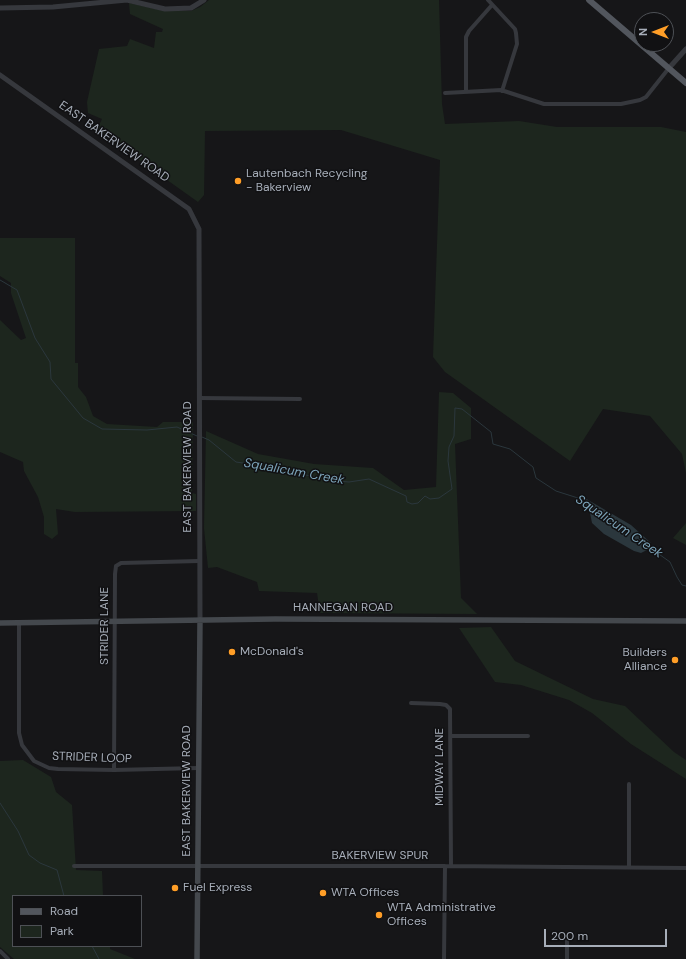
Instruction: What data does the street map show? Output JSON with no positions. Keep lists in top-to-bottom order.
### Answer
{
  "streets": {
    "main road": ["EAST BAKERVIEW ROAD", "HANNEGAN ROAD"],
    "street": [
      "STRIDER LANE",
      "STRIDER LOOP",
      "MIDWAY LANE",
      "BAKERVIEW SPUR"
    ]
  },
  "crossings": [
    ["EAST BAKERVIEW ROAD", "HANNEGAN ROAD"],
    ["EAST BAKERVIEW ROAD", "STRIDER LANE"],
    ["EAST BAKERVIEW ROAD", "STRIDER LOOP"],
    ["EAST BAKERVIEW ROAD", "BAKERVIEW SPUR"],
    ["HANNEGAN ROAD", "STRIDER LANE"],
    ["HANNEGAN ROAD", "STRIDER LOOP"],
    ["STRIDER LANE", "STRIDER LOOP"],
    ["MIDWAY LANE", "BAKERVIEW SPUR"]
  ],
  "water": ["Squalicum Creek"],
  "places": [
    "Lautenbach Recycling - Bakerview",
    "McDonald's",
    "Builders Alliance",
    "Fuel Express",
    "WTA Offices",
    "WTA Administrative Offices"
  ],
  "legend": ["Road", "Park"],
  "scale_bar": "200 m",
  "north": "left"
}
